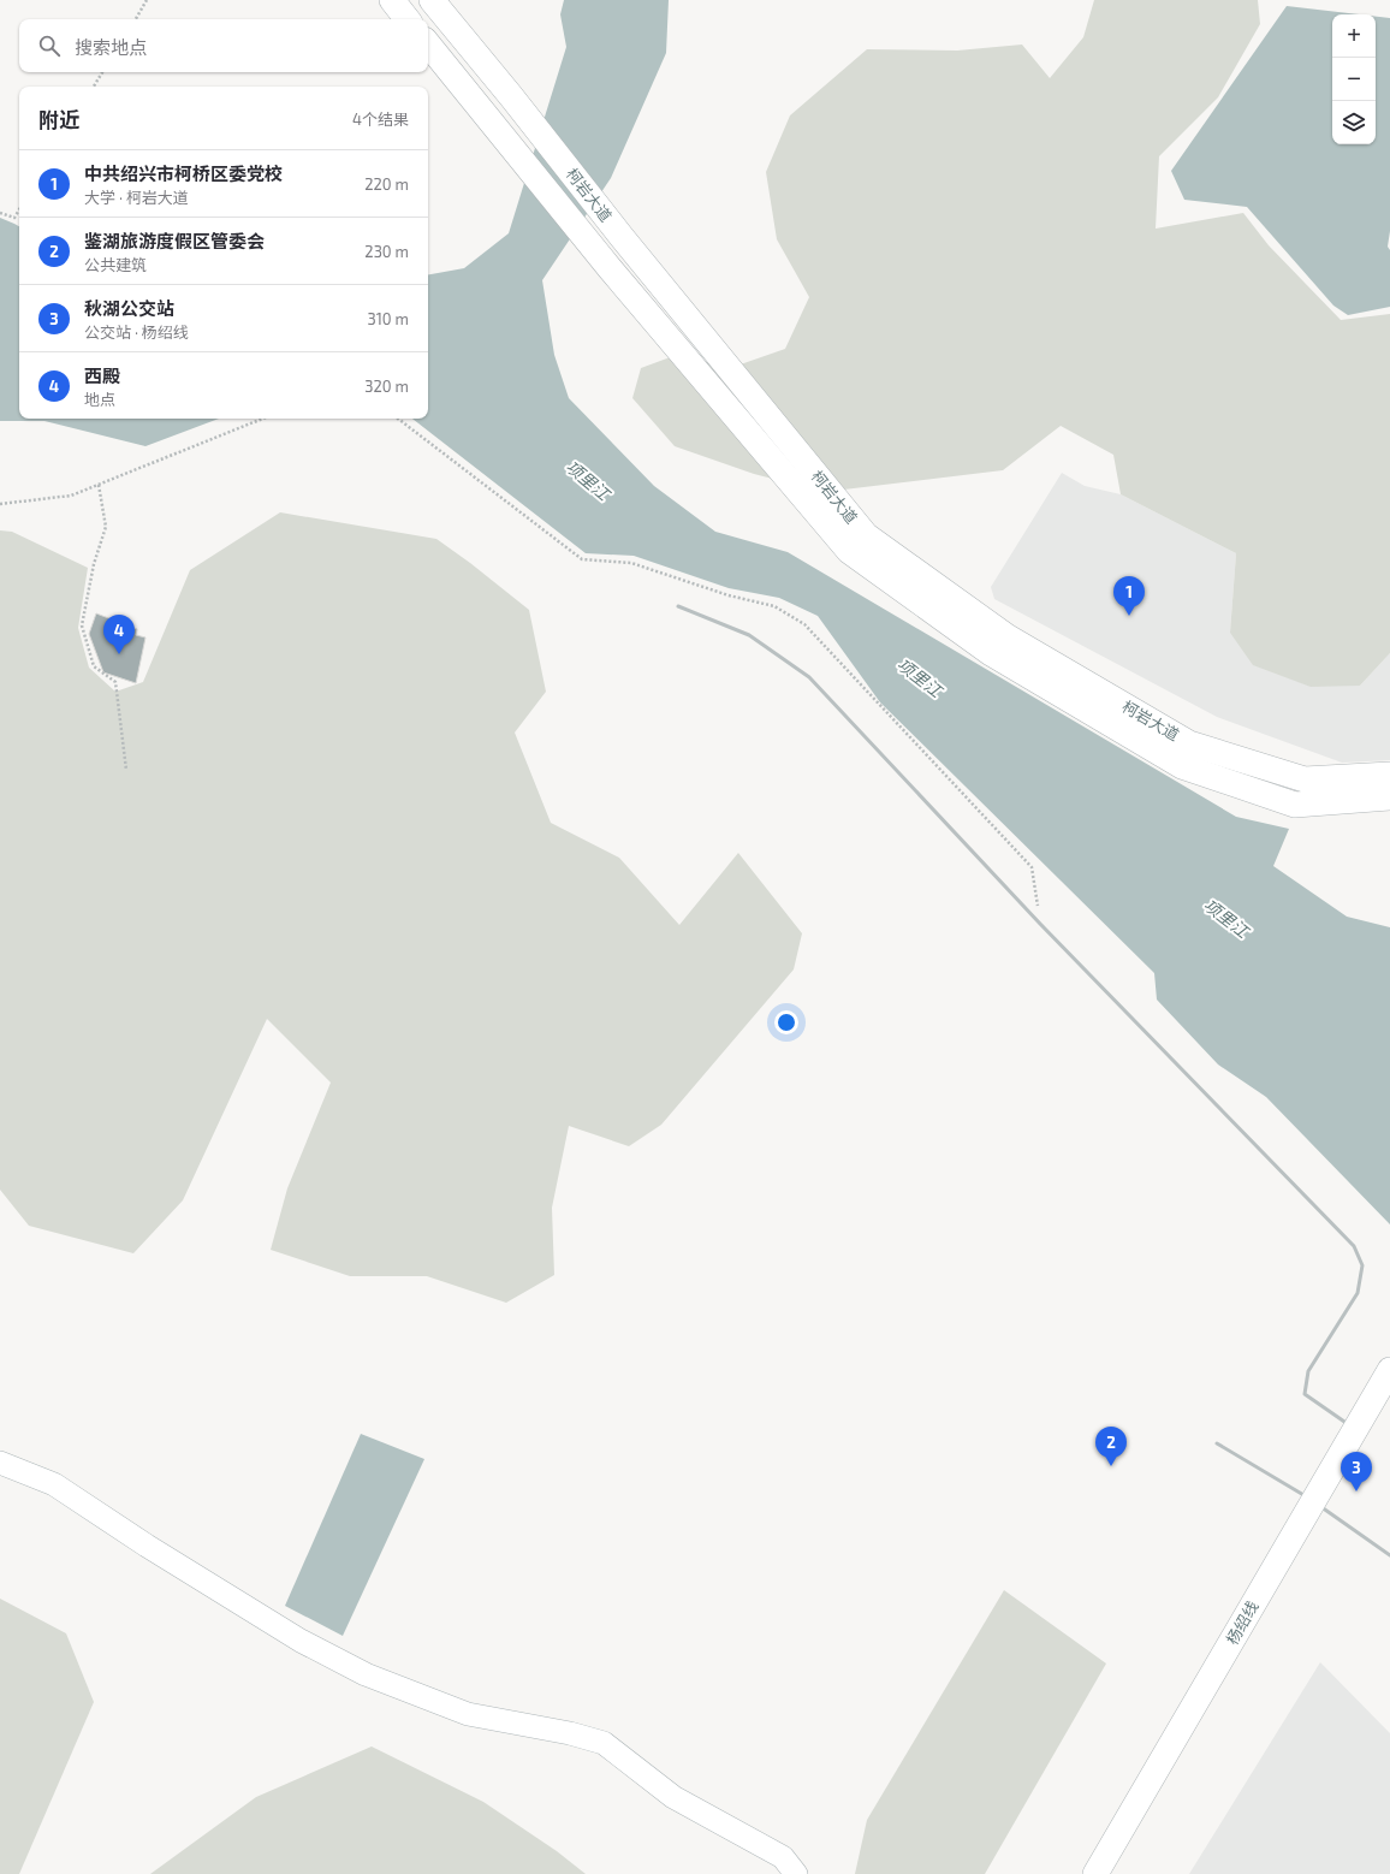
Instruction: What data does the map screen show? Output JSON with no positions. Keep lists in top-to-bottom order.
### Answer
{
  "streets": {
    "main road": ["柯岩大道", "杨绍线"]
  },
  "water": ["项里江"],
  "page": {
    "map_buttons": ["+", "−"],
    "search": "搜索地点",
    "heading": ["附近", "4个结果"],
    "list": [
      {
        "mark": "1",
        "name": "中共绍兴市柯桥区委党校",
        "note": "大学 · 柯岩大道",
        "value": "220 m"
      },
      {
        "mark": "2",
        "name": "鉴湖旅游度假区管委会",
        "note": "公共建筑",
        "value": "230 m"
      },
      {
        "mark": "3",
        "name": "秋湖公交站",
        "note": "公交站 · 杨绍线",
        "value": "310 m"
      },
      {
        "mark": "4",
        "name": "西殿",
        "note": "地点",
        "value": "320 m"
      }
    ],
    "pins": [
      "1",
      "4",
      "2",
      "3"
    ]
  }
}
